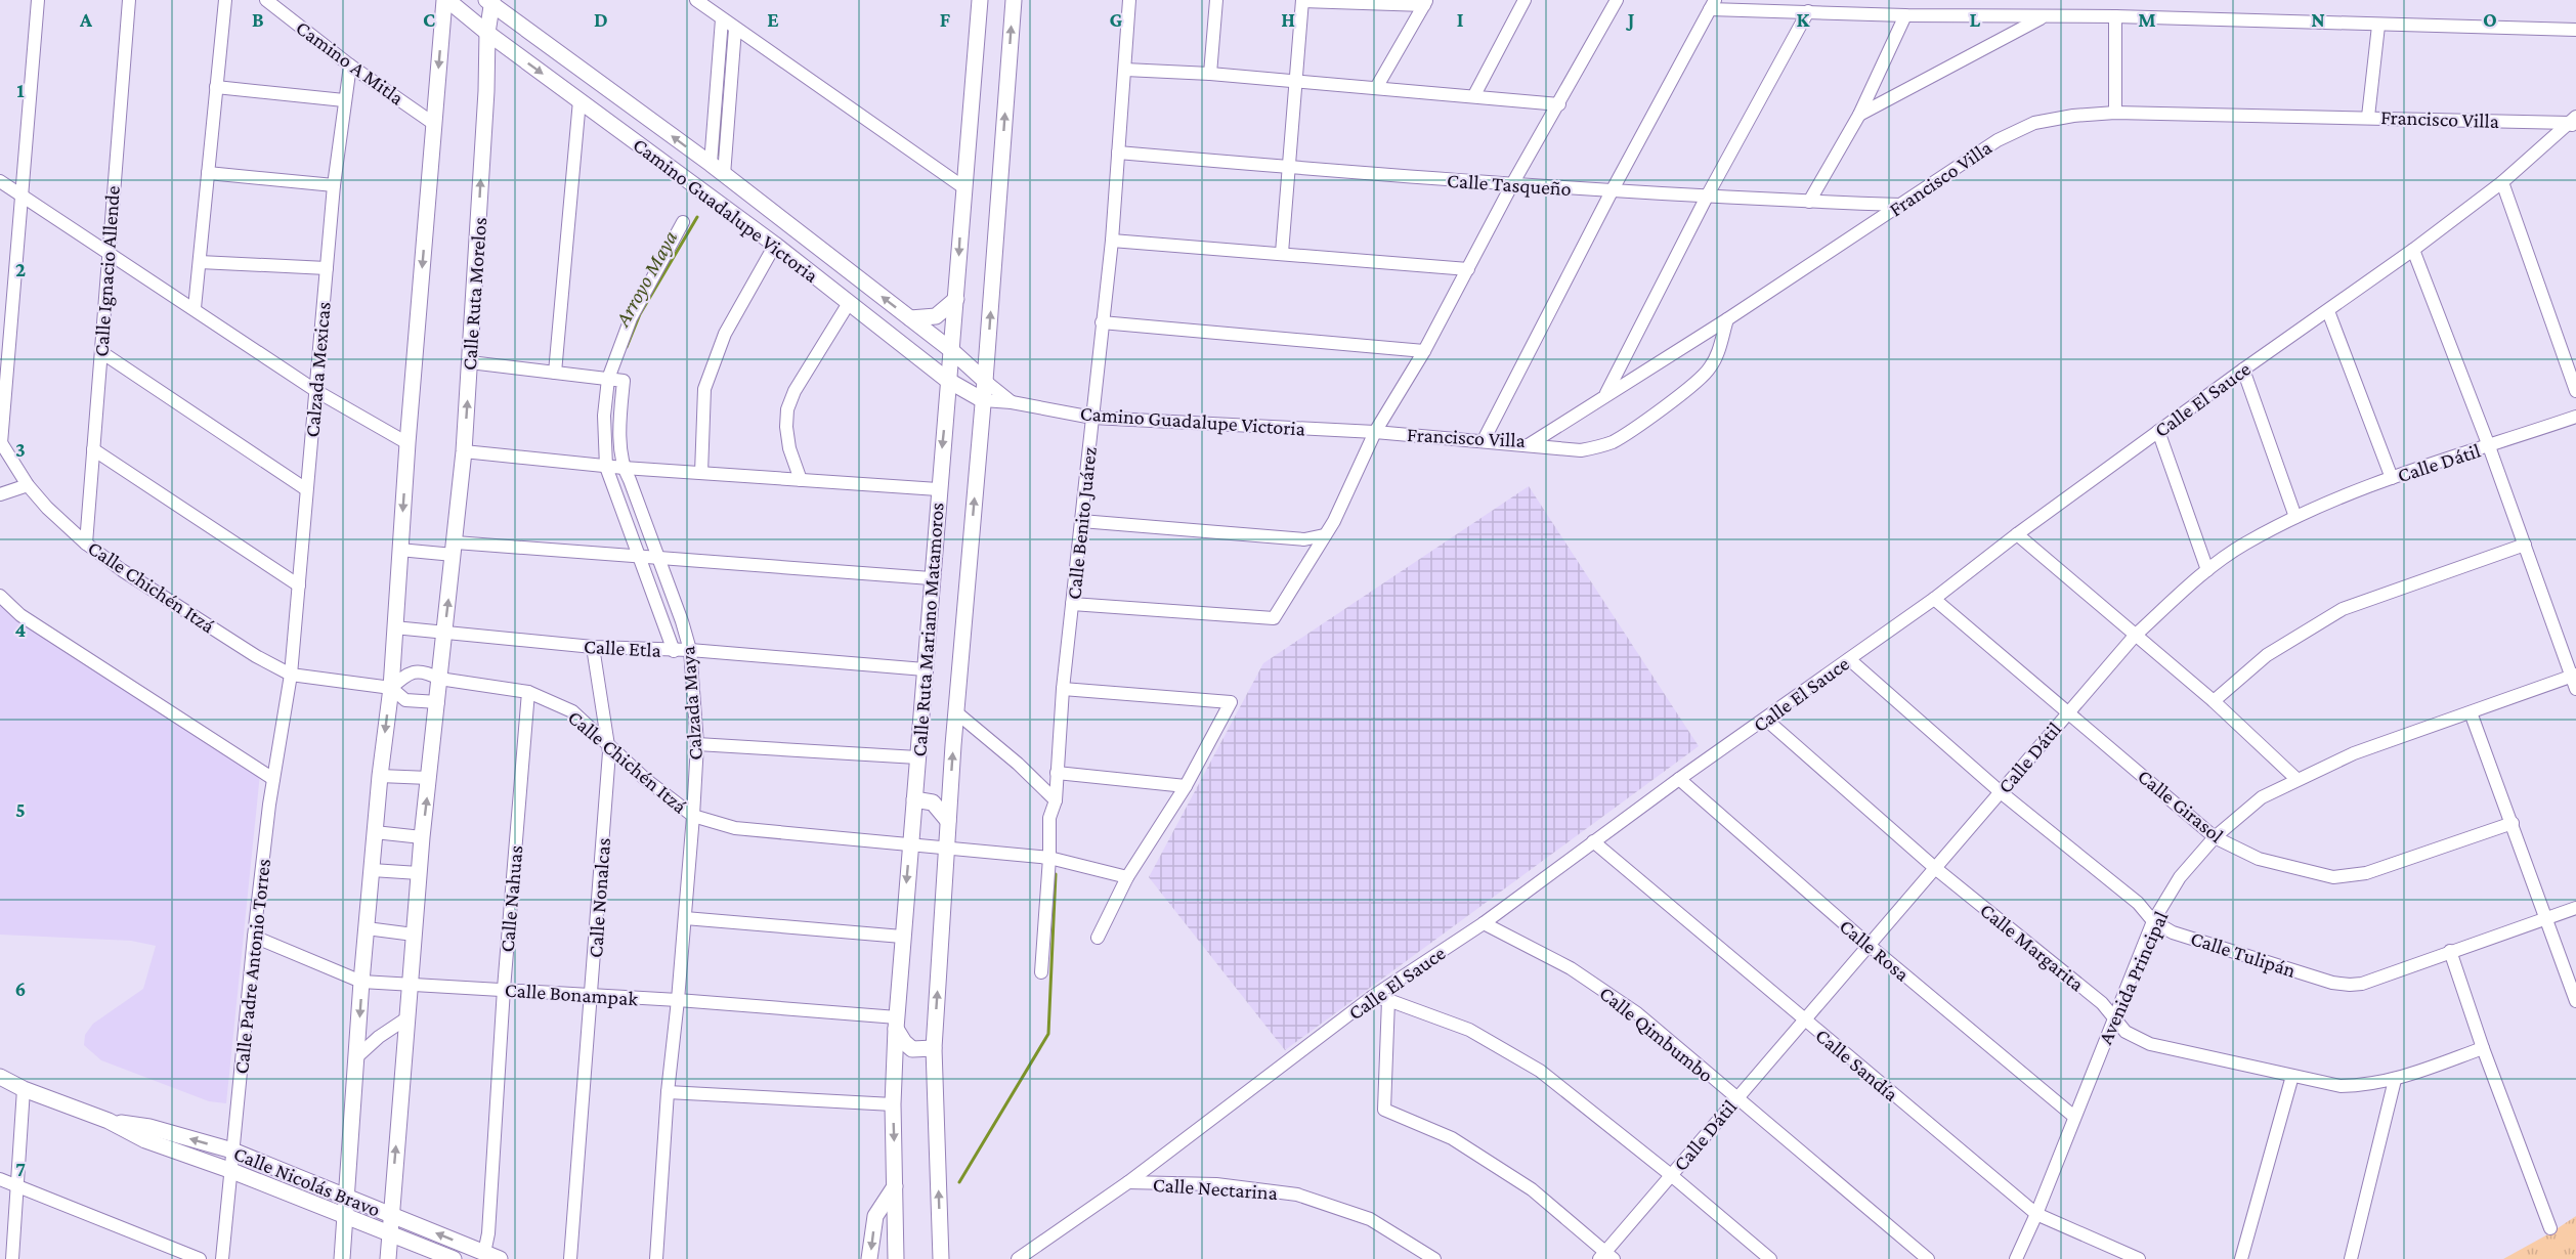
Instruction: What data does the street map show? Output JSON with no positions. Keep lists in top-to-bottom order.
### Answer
{
  "streets": {
    "main road": [
      "Camino Guadalupe Victoria",
      "Calle Ruta Morelos",
      "Calle Ruta Mariano Matamoros",
      "Calle Nicolás Bravo"
    ],
    "street": [
      "Camino A Mitla",
      "Francisco Villa",
      "Calle Tasqueño",
      "Calle Ignacio Allende",
      "Calzada Mexicas",
      "Calle El Sauce",
      "Calle Dátil",
      "Calle Benito Juárez",
      "Calle Chichén Itzá",
      "Calle Etla",
      "Calzada Maya",
      "Calle Girasol",
      "Calle Nonalcas",
      "Calle Nahuas",
      "Calle Margarita",
      "Calle Rosa",
      "Calle Tulipán",
      "Calle Padre Antonio Torres",
      "Avenida Principal",
      "Calle Bonampak",
      "Calle Qimbumbo",
      "Calle Sandía",
      "Calle Nectarina"
    ]
  },
  "crossings": [
    ["Camino A Mitla", "Calzada Mexicas"],
    ["Francisco Villa", "Calle Tasqueño"],
    ["Francisco Villa", "Camino Guadalupe Victoria"],
    ["Francisco Villa", "Calle El Sauce"],
    ["Calle Tasqueño", "Calle Benito Juárez"],
    ["Camino Guadalupe Victoria", "Calle Ruta Morelos"],
    ["Camino Guadalupe Victoria", "Calle Benito Juárez"],
    ["Camino Guadalupe Victoria", "Calle Ruta Mariano Matamoros"],
    ["Calle Ignacio Allende", "Calle Chichén Itzá"],
    ["Calle Ruta Morelos", "Calle Chichén Itzá"],
    ["Calle Ruta Morelos", "Calle Etla"],
    ["Calle Ruta Morelos", "Calle Bonampak"],
    ["Calle Ruta Morelos", "Calle Nicolás Bravo"],
    ["Calzada Mexicas", "Calle Chichén Itzá"],
    ["Calzada Mexicas", "Calle Padre Antonio Torres"],
    ["Calle El Sauce", "Calle Girasol"],
    ["Calle El Sauce", "Calle Margarita"],
    ["Calle El Sauce", "Calle Rosa"],
    ["Calle El Sauce", "Calle Tulipán"],
    ["Calle El Sauce", "Calle Qimbumbo"],
    ["Calle El Sauce", "Calle Sandía"],
    ["Calle El Sauce", "Calle Nectarina"],
    ["Calle Dátil", "Calle Girasol"],
    ["Calle Dátil", "Calle Margarita"],
    ["Calle Dátil", "Calle Rosa"],
    ["Calle Dátil", "Calle Tulipán"],
    ["Calle Dátil", "Calle Qimbumbo"],
    ["Calle Dátil", "Calle Sandía"],
    ["Calle Benito Juárez", "Calle Chichén Itzá"],
    ["Calle Chichén Itzá", "Calle Ruta Mariano Matamoros"],
    ["Calle Chichén Itzá", "Calzada Maya"],
    ["Calle Chichén Itzá", "Calle Nonalcas"],
    ["Calle Chichén Itzá", "Calle Nahuas"],
    ["Calle Chichén Itzá", "Calle Padre Antonio Torres"],
    ["Calle Ruta Mariano Matamoros", "Calle Etla"],
    ["Calle Ruta Mariano Matamoros", "Calle Bonampak"],
    ["Calle Etla", "Calzada Maya"],
    ["Calle Etla", "Calle Nonalcas"],
    ["Calzada Maya", "Calle Bonampak"],
    ["Calle Girasol", "Avenida Principal"],
    ["Calle Nonalcas", "Calle Bonampak"],
    ["Calle Nahuas", "Calle Bonampak"],
    ["Calle Nahuas", "Calle Nicolás Bravo"],
    ["Calle Margarita", "Avenida Principal"],
    ["Calle Rosa", "Avenida Principal"],
    ["Calle Tulipán", "Avenida Principal"],
    ["Calle Padre Antonio Torres", "Calle Bonampak"],
    ["Calle Padre Antonio Torres", "Calle Nicolás Bravo"],
    ["Avenida Principal", "Calle Sandía"]
  ],
  "water": ["Arroyo Maya"],
  "grid": {
    "columns": [
      "A",
      "B",
      "C",
      "D",
      "E",
      "F",
      "G",
      "H",
      "I",
      "J",
      "K",
      "L",
      "M",
      "N",
      "O"
    ],
    "rows": [
      "1",
      "2",
      "3",
      "4",
      "5",
      "6",
      "7"
    ]
  }
}
